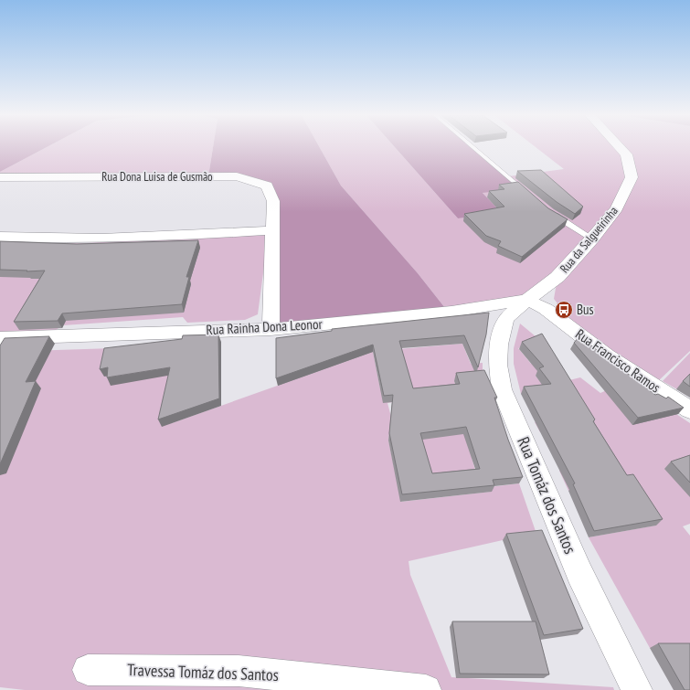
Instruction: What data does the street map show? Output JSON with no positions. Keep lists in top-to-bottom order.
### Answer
{
  "streets": {
    "street": [
      "Rua Dona Luisa de Gusmão",
      "Rua da Salgueirinha",
      "Rua Rainha Dona Leonor",
      "Rua Francisco Ramos",
      "Rua Tomáz dos Santos",
      "Travessa Tomáz dos Santos"
    ]
  },
  "crossings": [
    ["Rua Dona Luisa de Gusmão", "Rua Rainha Dona Leonor"],
    ["Rua da Salgueirinha", "Rua Rainha Dona Leonor"],
    ["Rua da Salgueirinha", "Rua Francisco Ramos"],
    ["Rua da Salgueirinha", "Rua Tomáz dos Santos"],
    ["Rua Rainha Dona Leonor", "Rua Francisco Ramos"],
    ["Rua Rainha Dona Leonor", "Rua Tomáz dos Santos"],
    ["Rua Francisco Ramos", "Rua Tomáz dos Santos"]
  ],
  "places": {
    "bus stop": ["Bus"]
  }
}
